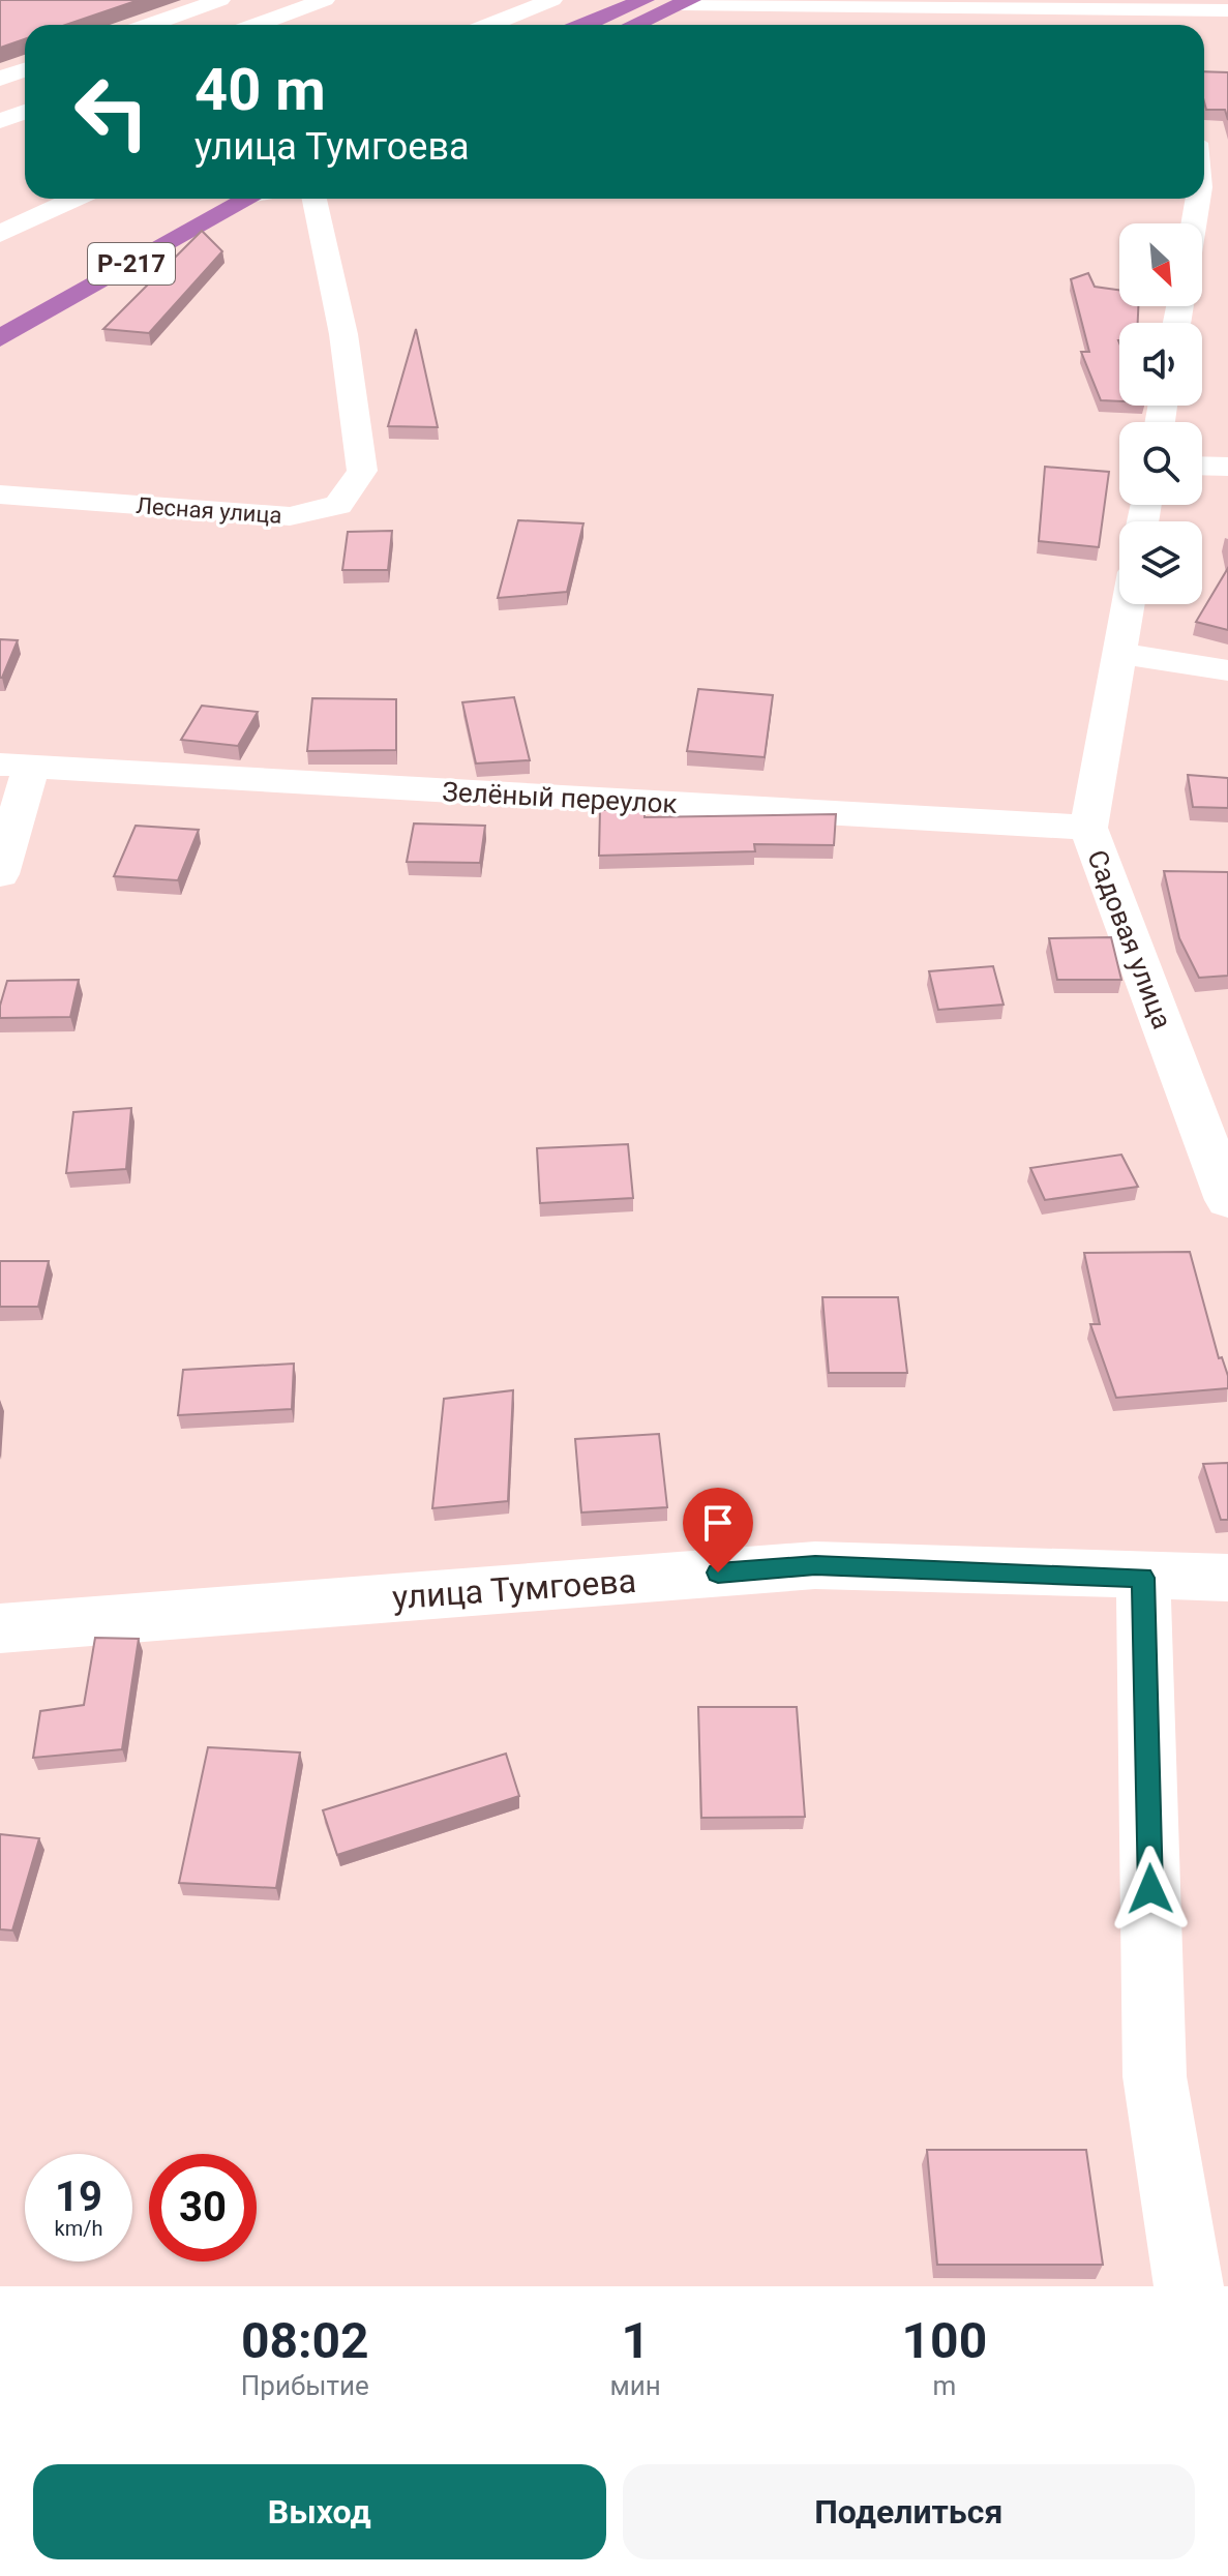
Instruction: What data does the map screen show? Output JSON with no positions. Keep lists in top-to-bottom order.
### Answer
{
  "streets": {
    "highway": ["Р-217"],
    "street": [
      "Лесная улица",
      "Зелёный переулок",
      "Садовая улица",
      "улица Тумгоева"
    ]
  },
  "crossings": [
    ["Зелёный переулок", "Садовая улица"]
  ],
  "north": "bottom right",
  "page": {
    "turn": ["40 m", "улица Тумгоева"],
    "speed": "19 km/h",
    "limit": "30",
    "eta": [
      "08:02",
      "Прибытие",
      "1",
      "мин",
      "100",
      "m"
    ],
    "buttons": ["Выход", "Поделиться"]
  }
}
